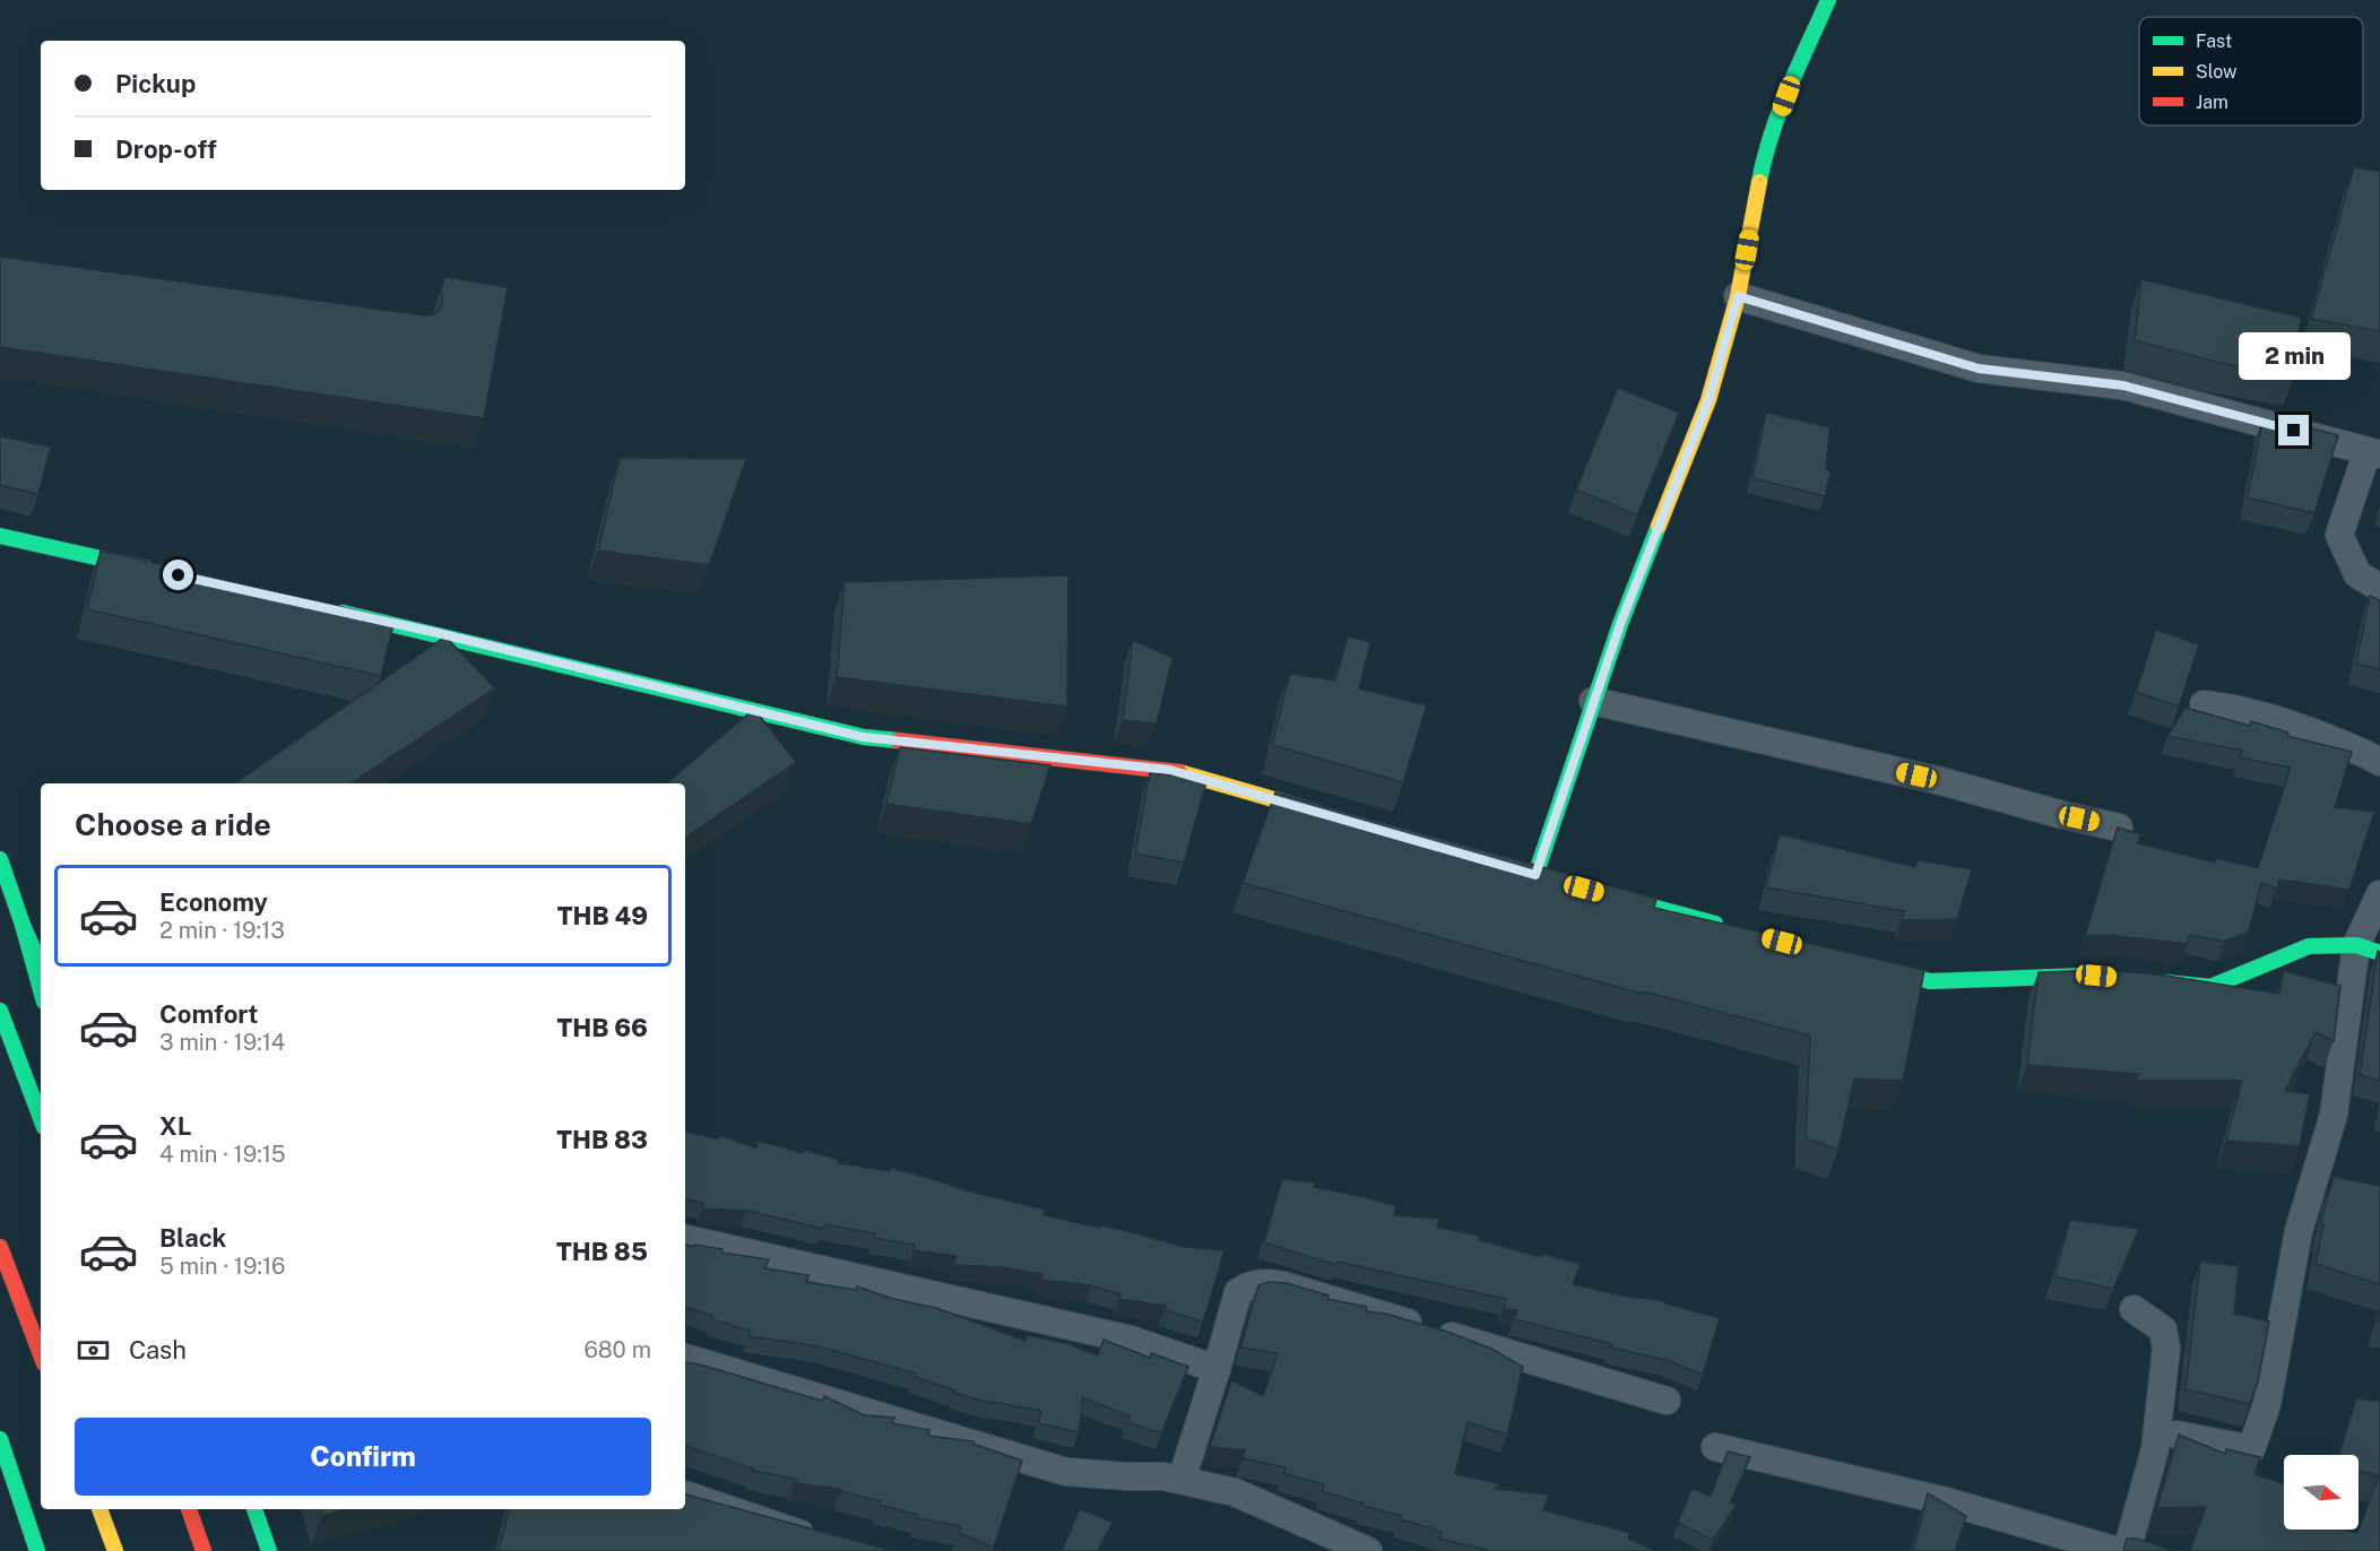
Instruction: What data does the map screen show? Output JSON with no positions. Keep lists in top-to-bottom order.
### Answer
{
  "legend": ["Fast", "Slow", "Jam"],
  "north": "right",
  "page": {
    "banner": ["Pickup", "Drop-off"],
    "bubble": "2 min",
    "heading": "Choose a ride",
    "list": [
      {
        "name": "Economy",
        "note": "2 min · 19:13",
        "value": "THB 49"
      },
      {
        "name": "Comfort",
        "note": "3 min · 19:14",
        "value": "THB 66"
      },
      {
        "name": "XL",
        "note": "4 min · 19:15",
        "value": "THB 83"
      },
      {
        "name": "Black",
        "note": "5 min · 19:16",
        "value": "THB 85"
      }
    ],
    "pay": ["Cash", "680 m"],
    "buttons": "Confirm"
  }
}
